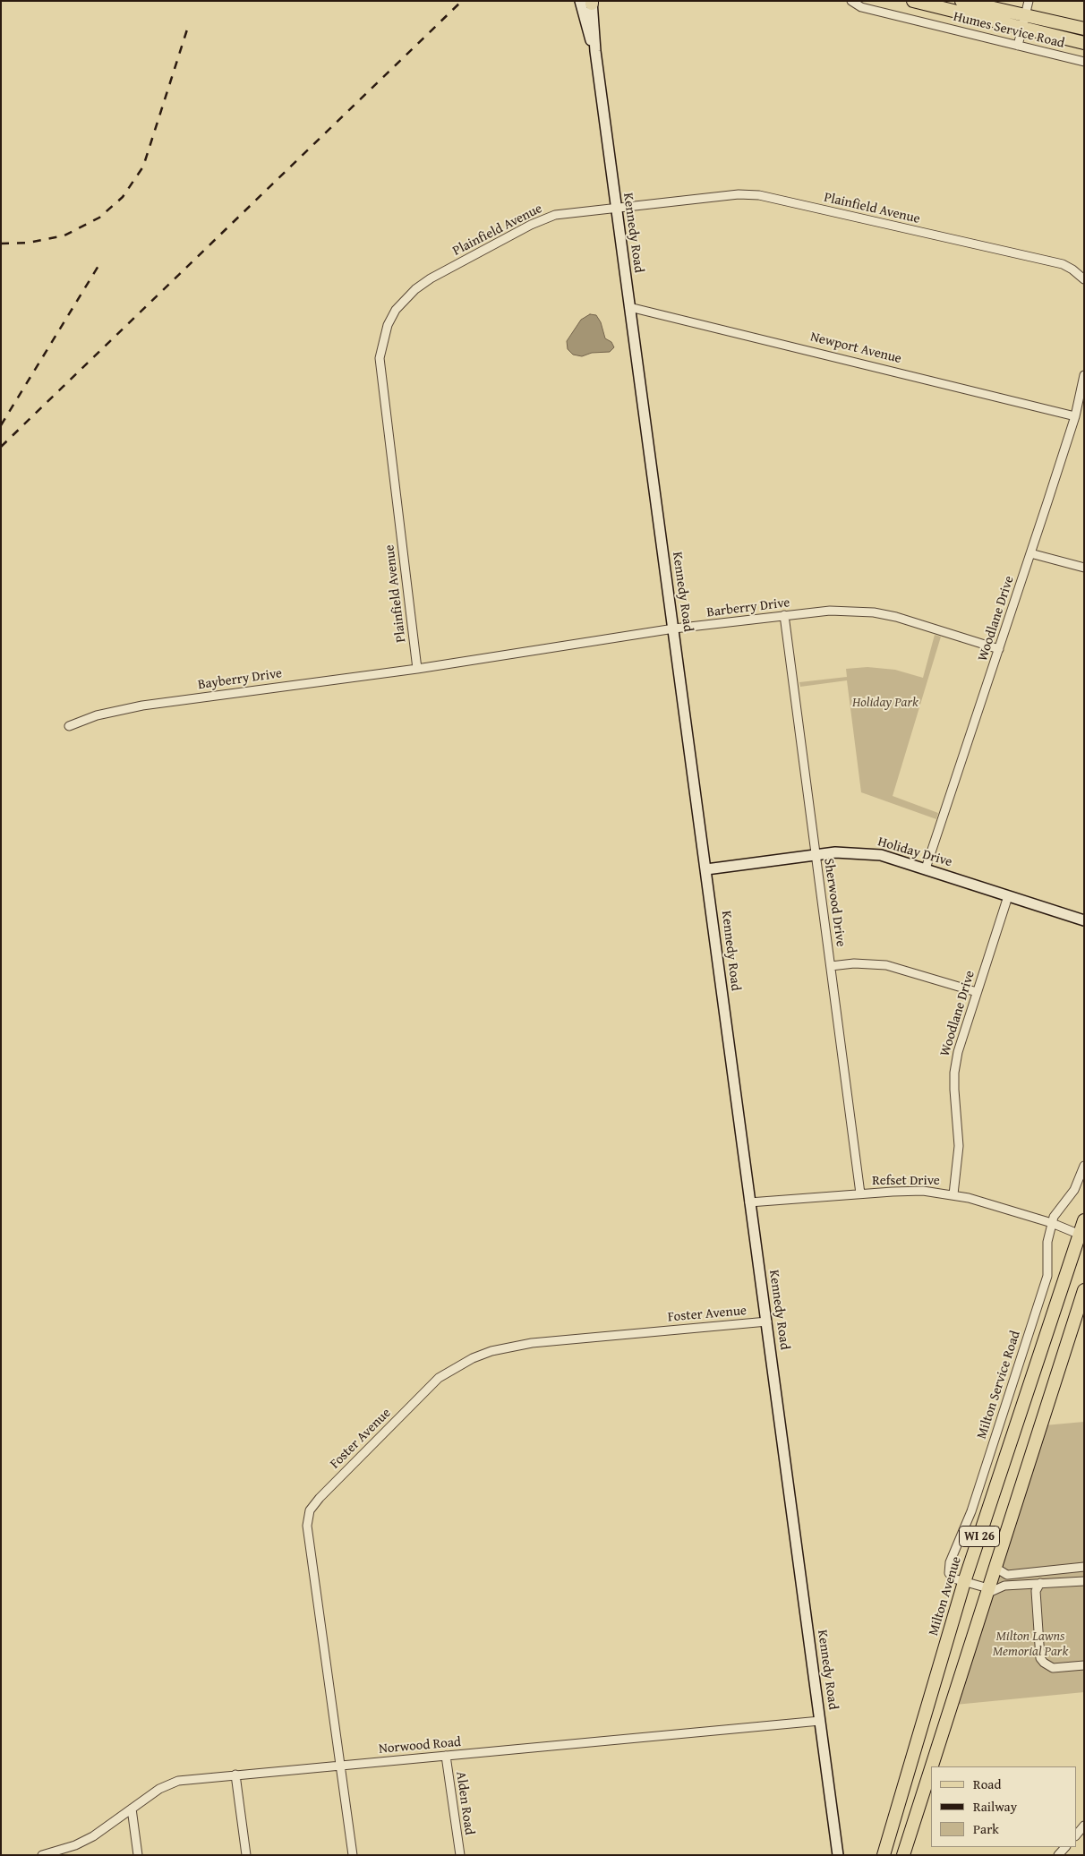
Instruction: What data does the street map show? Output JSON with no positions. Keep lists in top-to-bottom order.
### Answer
{
  "streets": {
    "main road": ["WI 26", "Milton Avenue"],
    "street": [
      "Humes Service Road",
      "Plainfield Avenue",
      "Kennedy Road",
      "Newport Avenue",
      "Barberry Drive",
      "Woodlane Drive",
      "Bayberry Drive",
      "Holiday Drive",
      "Sherwood Drive",
      "Refset Drive",
      "Foster Avenue",
      "Milton Service Road",
      "Norwood Road",
      "Alden Road"
    ]
  },
  "crossings": [
    ["Plainfield Avenue", "Kennedy Road"],
    ["Plainfield Avenue", "Barberry Drive"],
    ["Plainfield Avenue", "Bayberry Drive"],
    ["Kennedy Road", "Newport Avenue"],
    ["Kennedy Road", "Barberry Drive"],
    ["Kennedy Road", "Holiday Drive"],
    ["Kennedy Road", "Refset Drive"],
    ["Kennedy Road", "Foster Avenue"],
    ["Kennedy Road", "Norwood Road"],
    ["Newport Avenue", "Woodlane Drive"],
    ["Barberry Drive", "Woodlane Drive"],
    ["Barberry Drive", "Bayberry Drive"],
    ["Barberry Drive", "Sherwood Drive"],
    ["Woodlane Drive", "Holiday Drive"],
    ["Woodlane Drive", "Refset Drive"],
    ["Holiday Drive", "Sherwood Drive"],
    ["Sherwood Drive", "Refset Drive"],
    ["Refset Drive", "Milton Service Road"],
    ["Refset Drive", "Milton Avenue"],
    ["Foster Avenue", "Norwood Road"],
    ["Milton Service Road", "WI 26"],
    ["Milton Service Road", "Milton Avenue"],
    ["Norwood Road", "Alden Road"]
  ],
  "parks": ["Holiday Park", "Milton Lawns Memorial Park"],
  "legend": ["Road", "Railway", "Park"]
}
